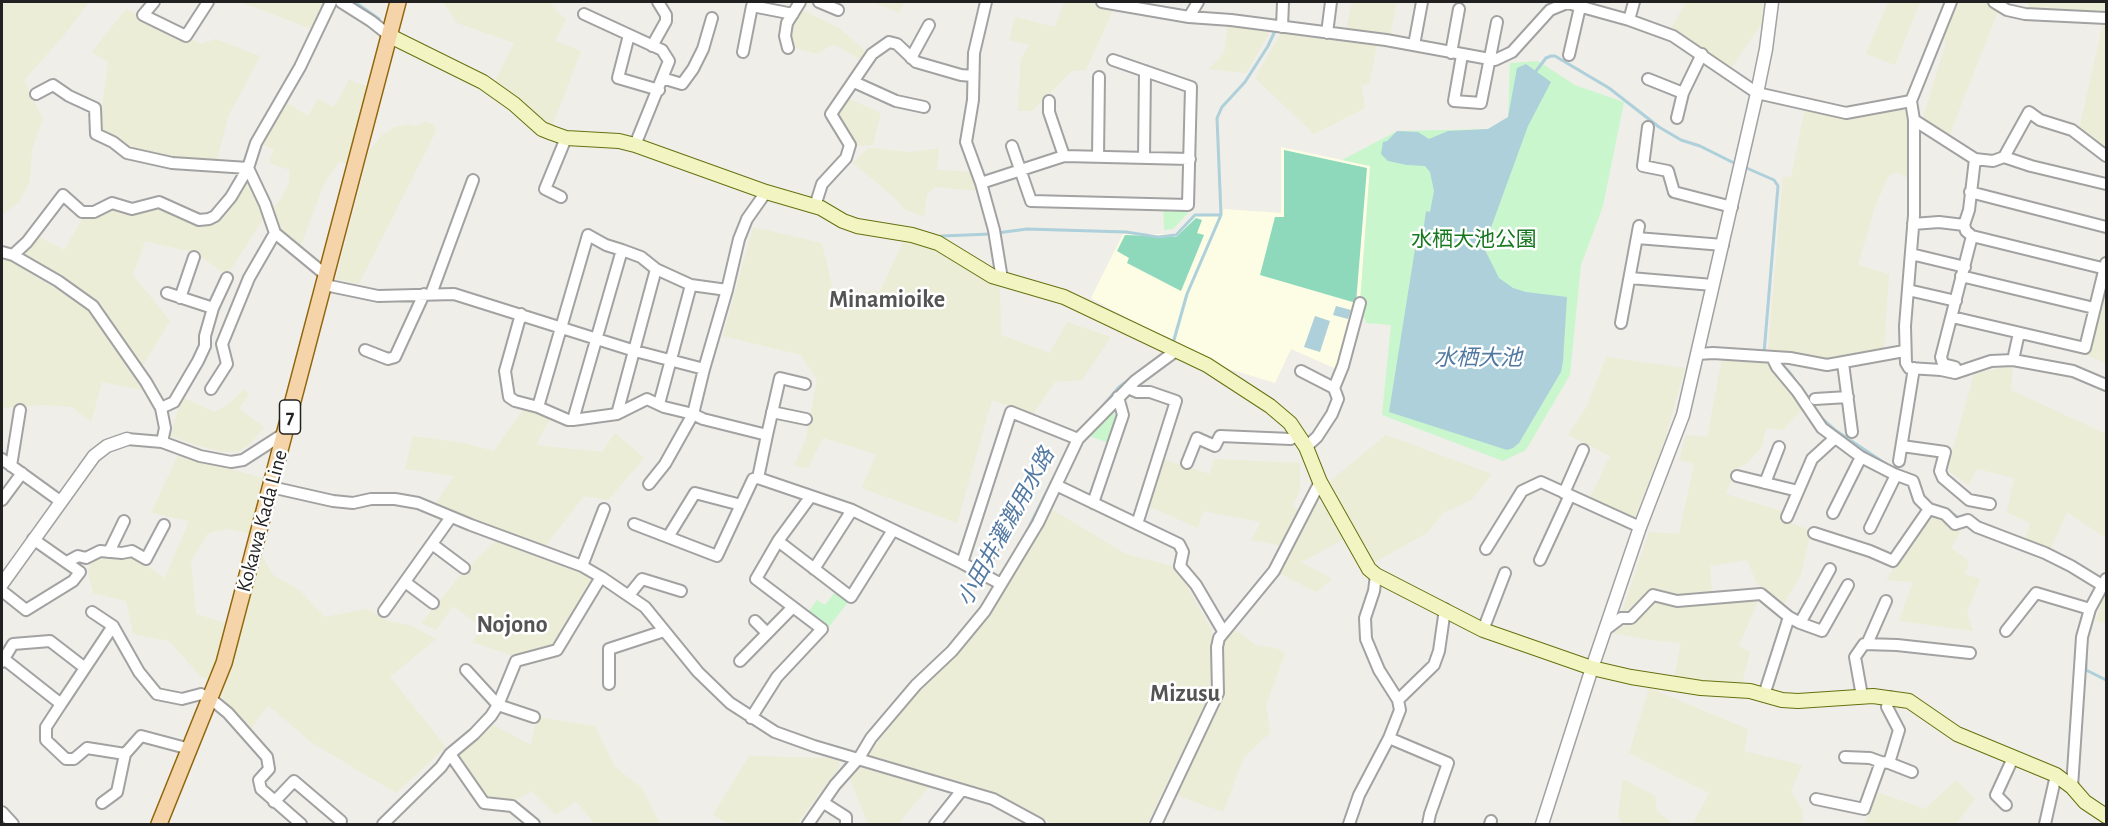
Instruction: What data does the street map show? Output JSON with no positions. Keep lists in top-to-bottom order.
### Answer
{
  "streets": {
    "main road": ["7", "Kokawa Kada Line"]
  },
  "districts": ["Minamioike", "Nojono", "Mizusu"],
  "water": ["水栖大池", "小田井灌漑用水路"],
  "parks": ["水栖大池公園"]
}
